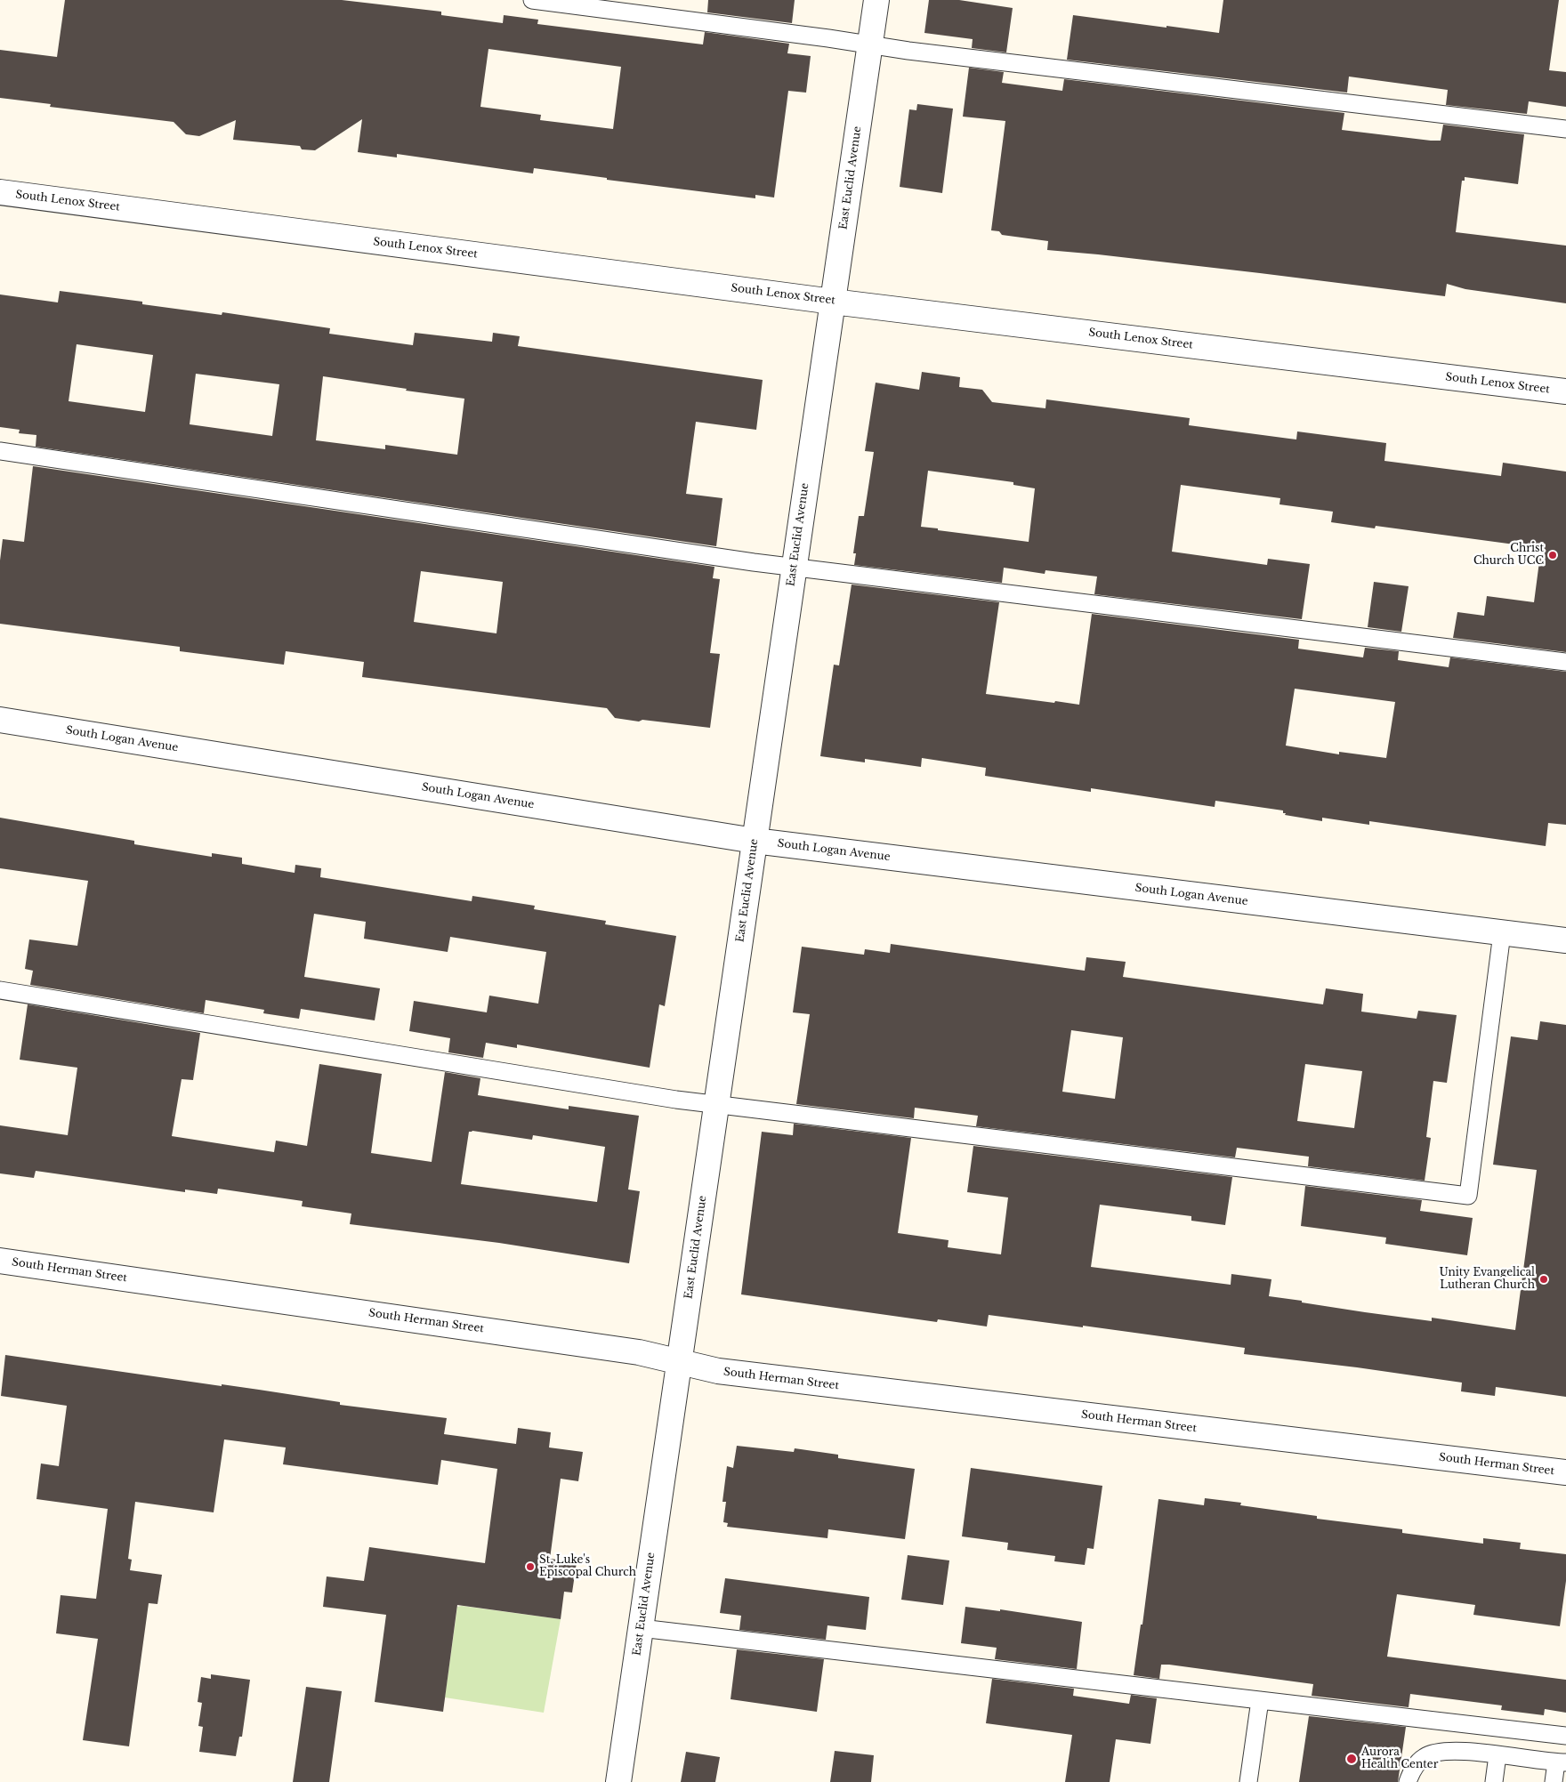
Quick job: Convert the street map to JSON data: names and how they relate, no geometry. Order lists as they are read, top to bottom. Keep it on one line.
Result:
{"streets":{"street":["East Euclid Avenue","South Lenox Street","South Logan Avenue","South Herman Street"]},"crossings":[["East Euclid Avenue","South Lenox Street"],["East Euclid Avenue","South Logan Avenue"],["East Euclid Avenue","South Herman Street"]],"places":["Christ Church UCC","Unity Evangelical Lutheran Church","St. Luke's Episcopal Church","Aurora Health Center"]}
